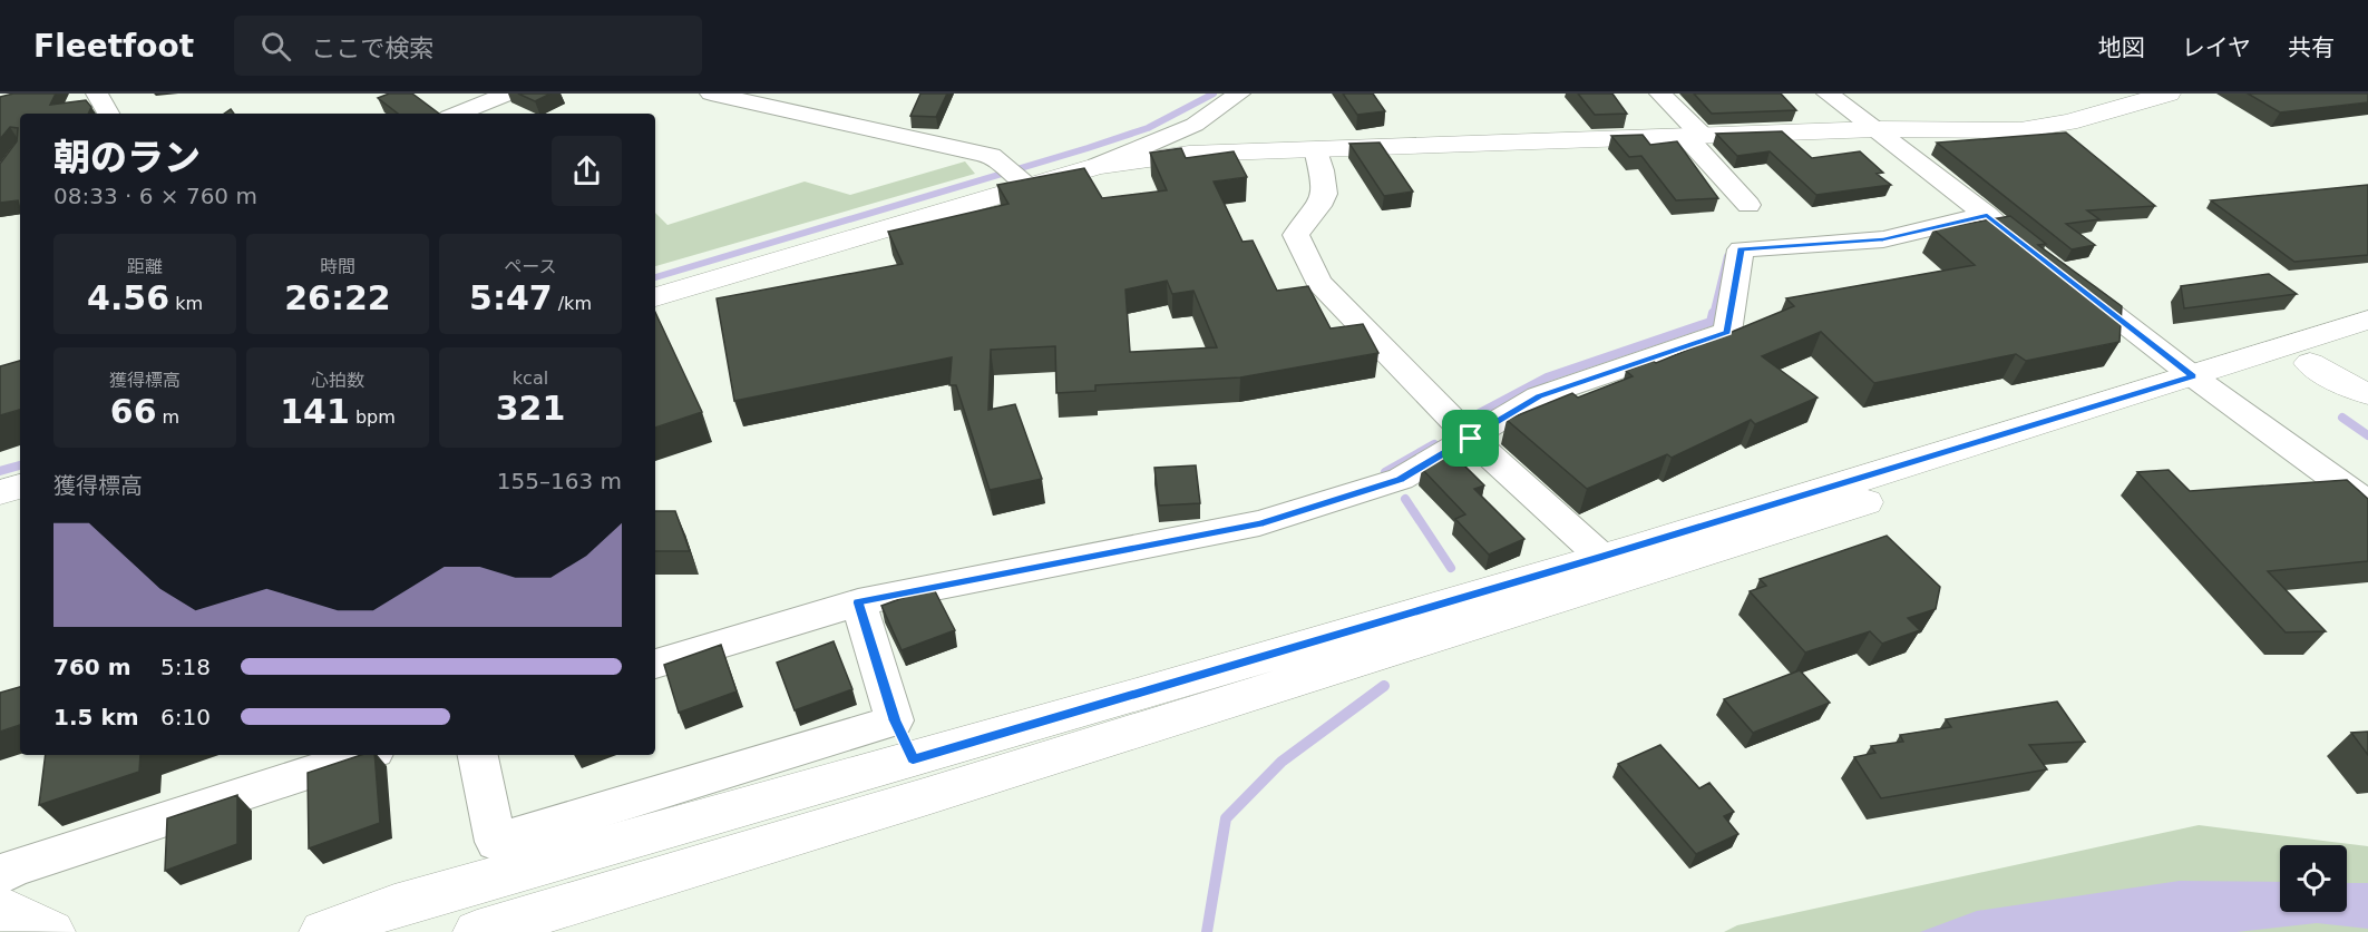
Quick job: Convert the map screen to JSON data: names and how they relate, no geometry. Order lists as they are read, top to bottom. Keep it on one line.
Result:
{"page":{"header":"Fleetfoot","search":"ここで検索","nav":["地図","レイヤ","共有"],"heading":["朝のラン","08:33 · 6 × 760 m"],"stats":[["距離","4.56 km"],["時間","26:22"],["ペース","5:47 /km"],["獲得標高","66 m"],["心拍数","141 bpm"],["kcal","321"]],"chart":["獲得標高","155–163 m"],"list":[{"name":"760 m","note":"5:18"},{"name":"1.5 km","note":"6:10"}]}}
